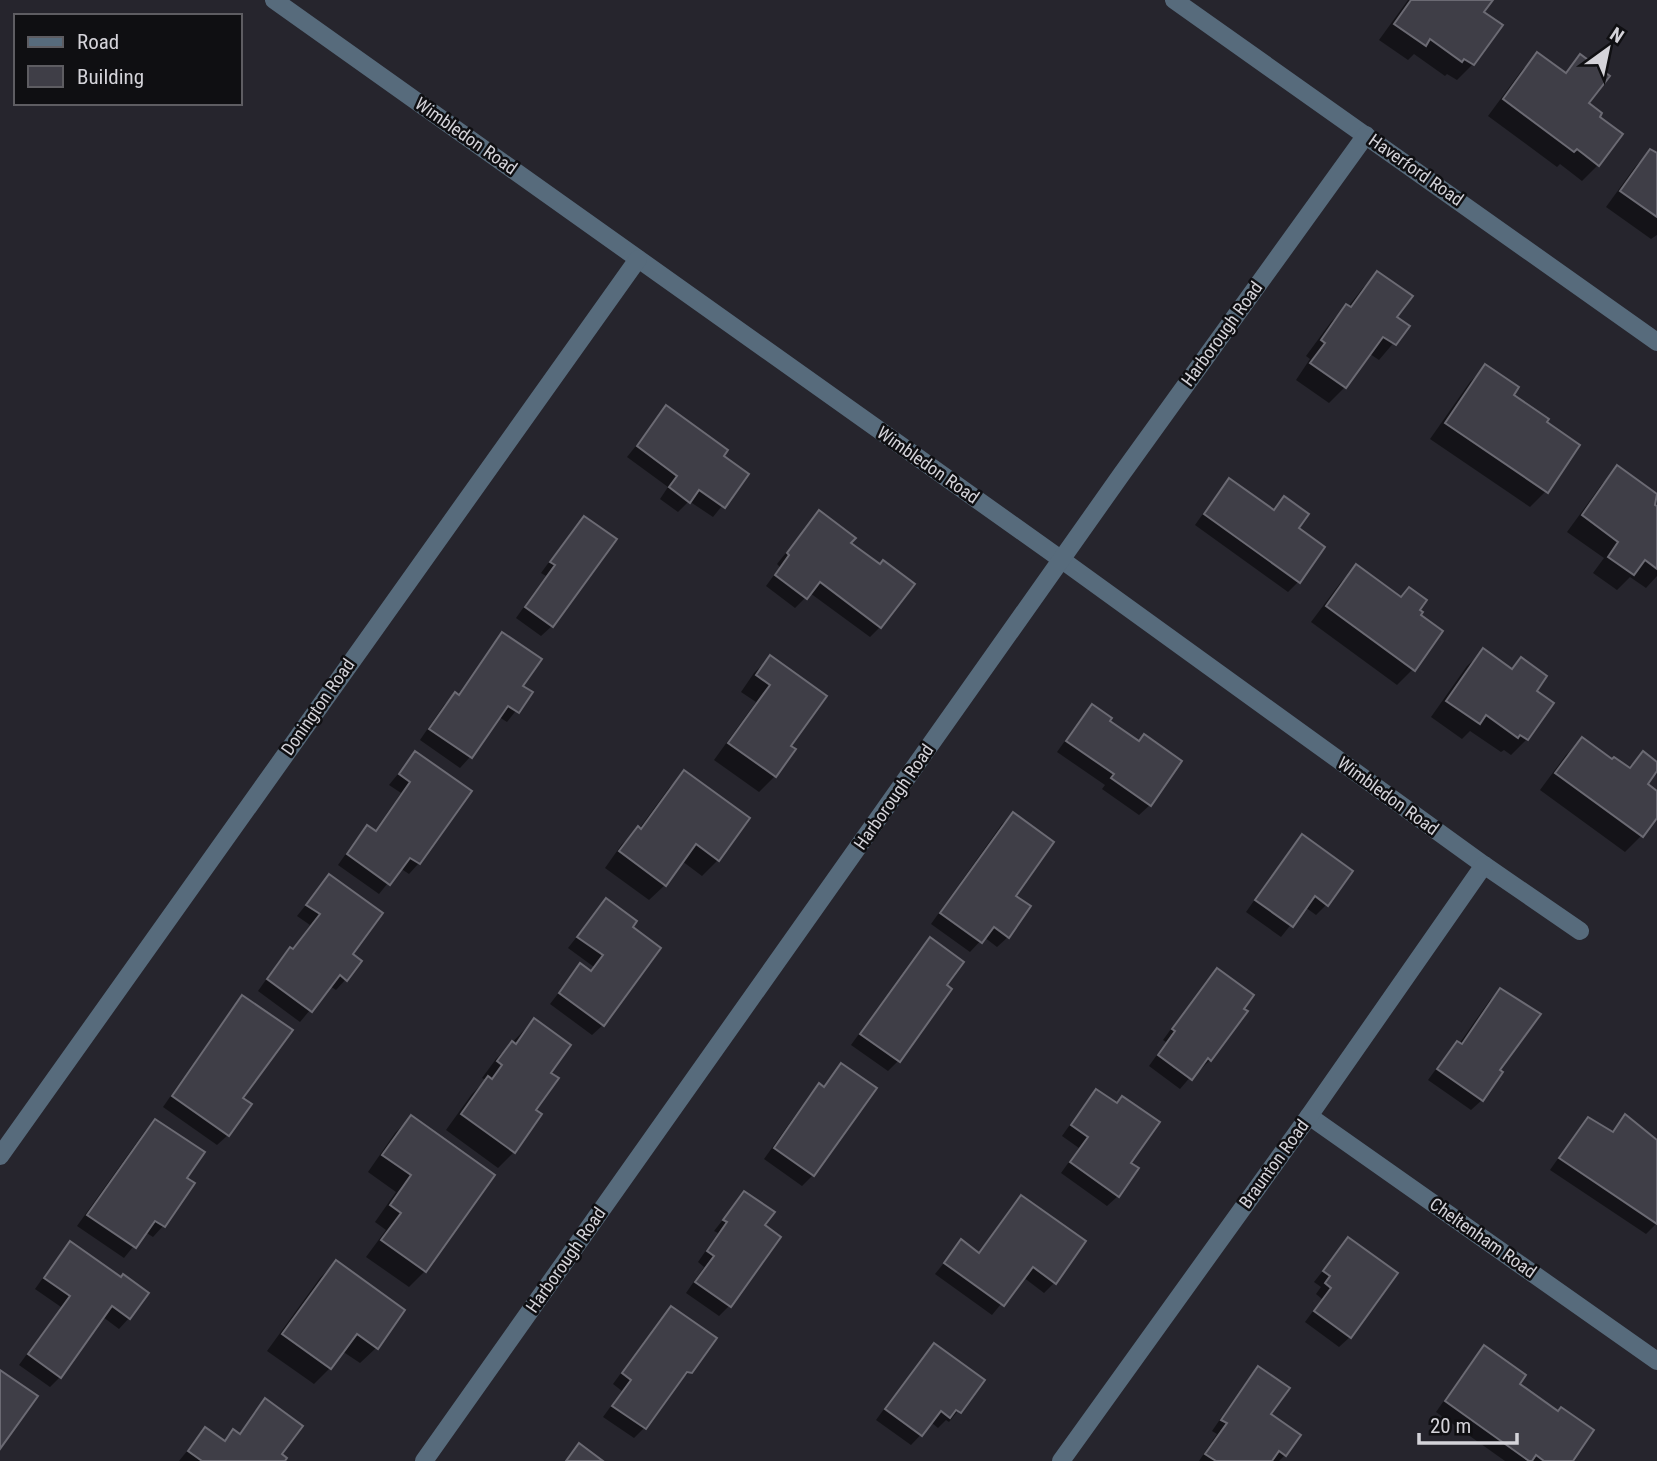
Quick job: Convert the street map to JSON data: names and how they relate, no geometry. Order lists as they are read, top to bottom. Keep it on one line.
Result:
{"streets":{"street":["Wimbledon Road","Haverford Road","Harborough Road","Donington Road","Braunton Road","Cheltenham Road"]},"crossings":[["Wimbledon Road","Harborough Road"],["Wimbledon Road","Donington Road"],["Wimbledon Road","Braunton Road"],["Haverford Road","Harborough Road"],["Braunton Road","Cheltenham Road"]],"legend":["Road","Building"],"scale_bar":"20 m","north":"top right"}
